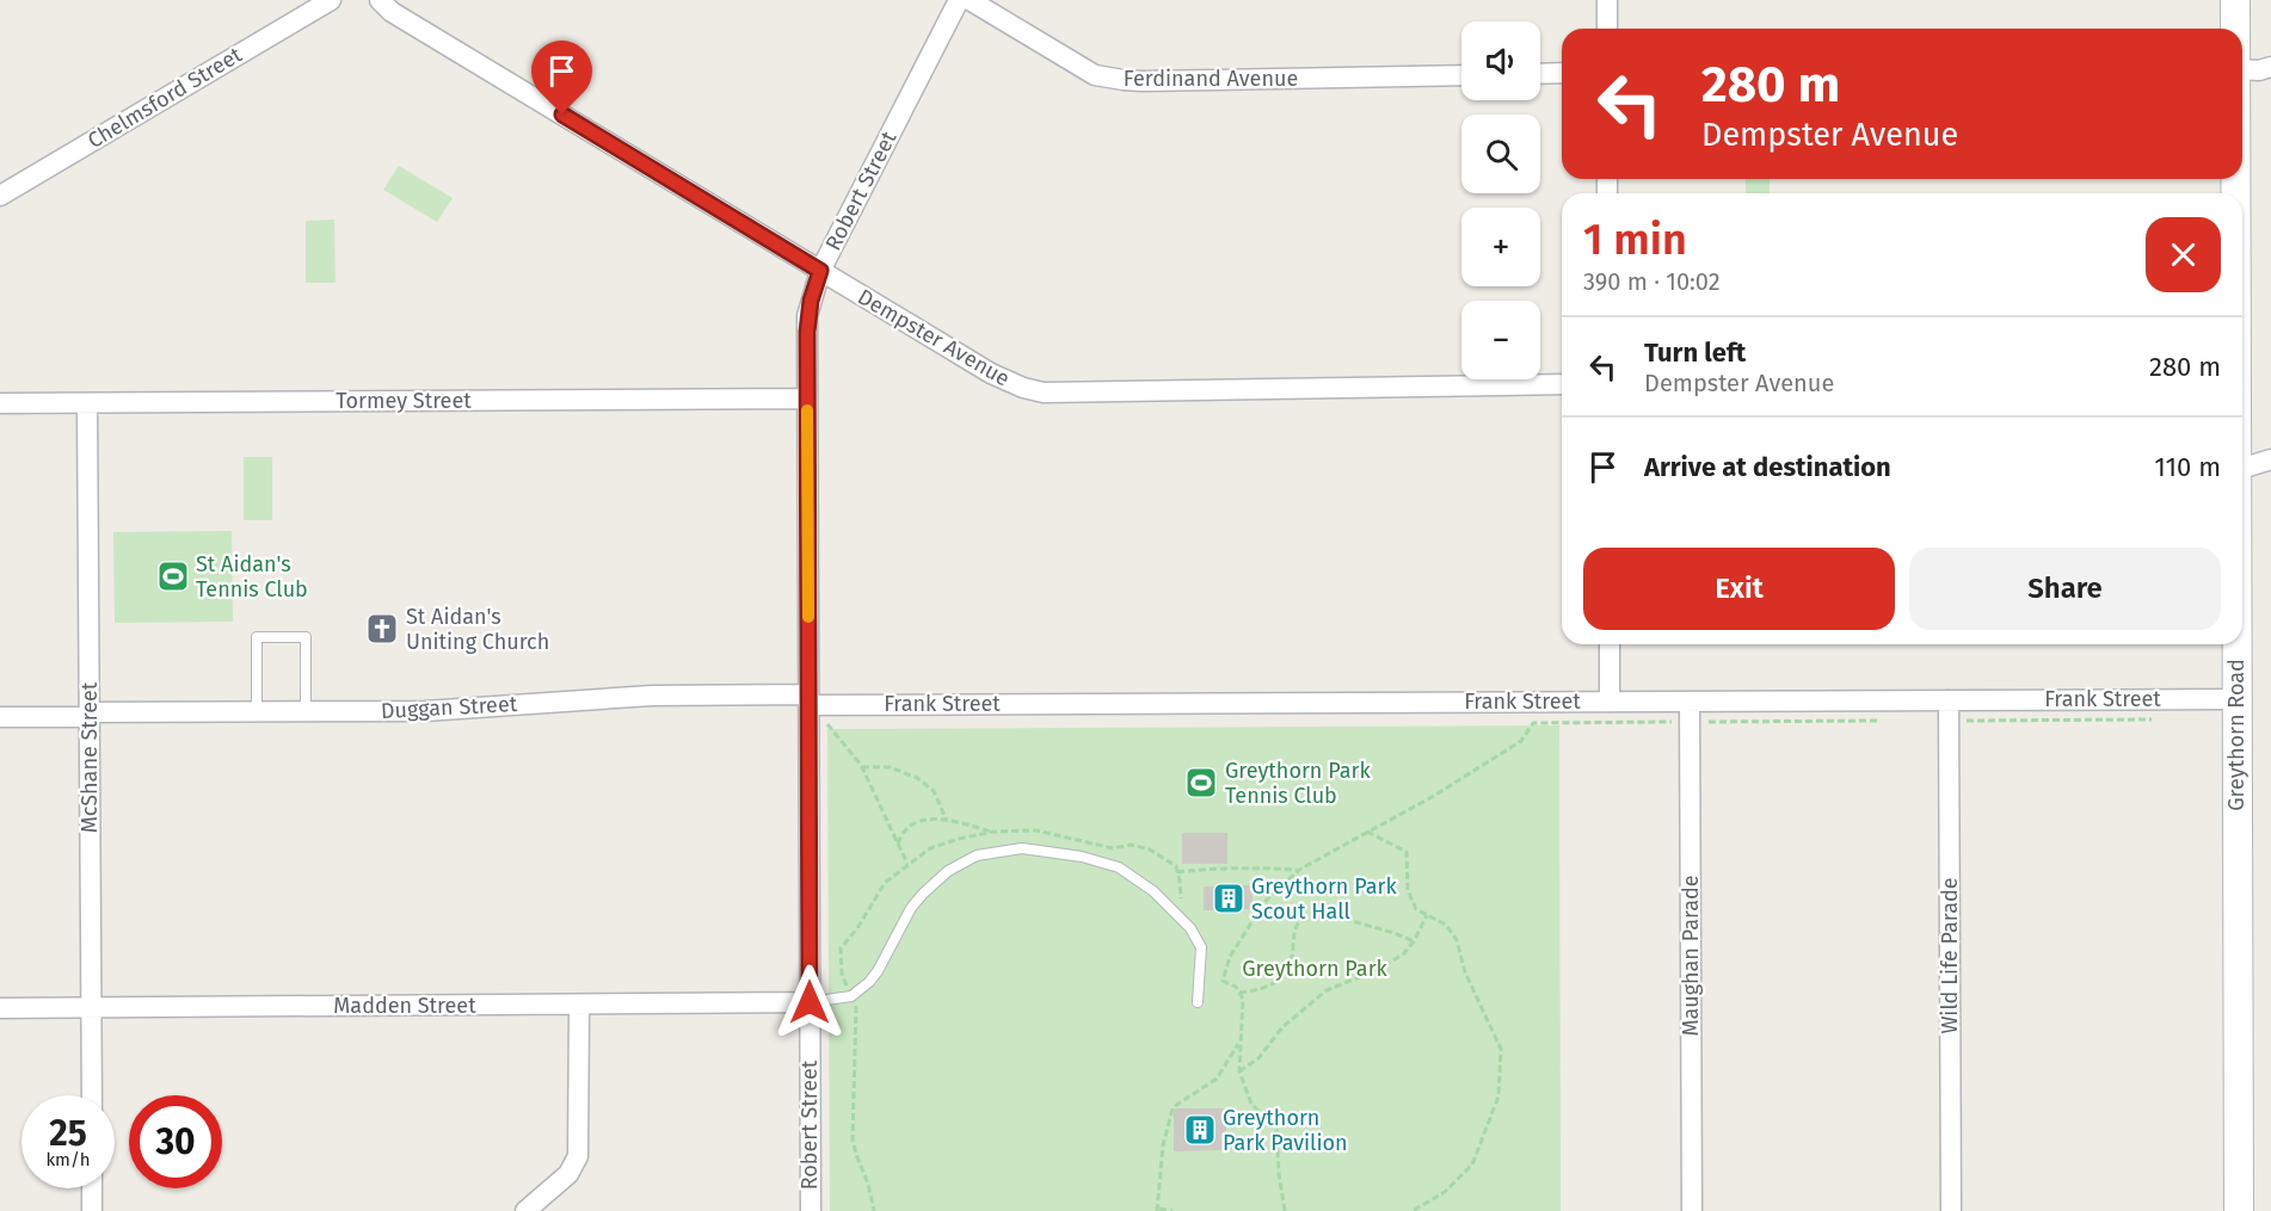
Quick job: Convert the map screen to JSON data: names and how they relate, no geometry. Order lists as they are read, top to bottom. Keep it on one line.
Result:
{"streets":{"main road":["Greythorn Road"],"street":["Ferdinand Avenue","Chelmsford Street","Robert Street","Dempster Avenue","Tormey Street","Frank Street","Duggan Street","McShane Street","Maughan Parade","Wild Life Parade","Madden Street"]},"crossings":[["Robert Street","Dempster Avenue"],["Robert Street","Tormey Street"],["Robert Street","Frank Street"],["Robert Street","Duggan Street"],["Robert Street","Madden Street"],["Tormey Street","McShane Street"],["Frank Street","Duggan Street"],["Frank Street","Greythorn Road"],["Frank Street","Maughan Parade"],["Frank Street","Wild Life Parade"],["Duggan Street","McShane Street"],["McShane Street","Madden Street"]],"parks":["Greythorn Park"],"places":{"sports":["St Aidan's Tennis Club","Greythorn Park Tennis Club"],"church":["St Aidan's Uniting Church"],"building":["Greythorn Park Scout Hall","Greythorn Park Pavilion"]},"page":{"map_buttons":["+","−"],"turn":["280 m","Dempster Avenue"],"heading":["1 min","390 m · 10:02"],"list":[{"name":"Turn left","note":"Dempster Avenue","value":"280 m"},{"name":"Arrive at destination","value":"110 m"}],"buttons":["Exit","Share"],"speed":"25 km/h","limit":"30"}}
